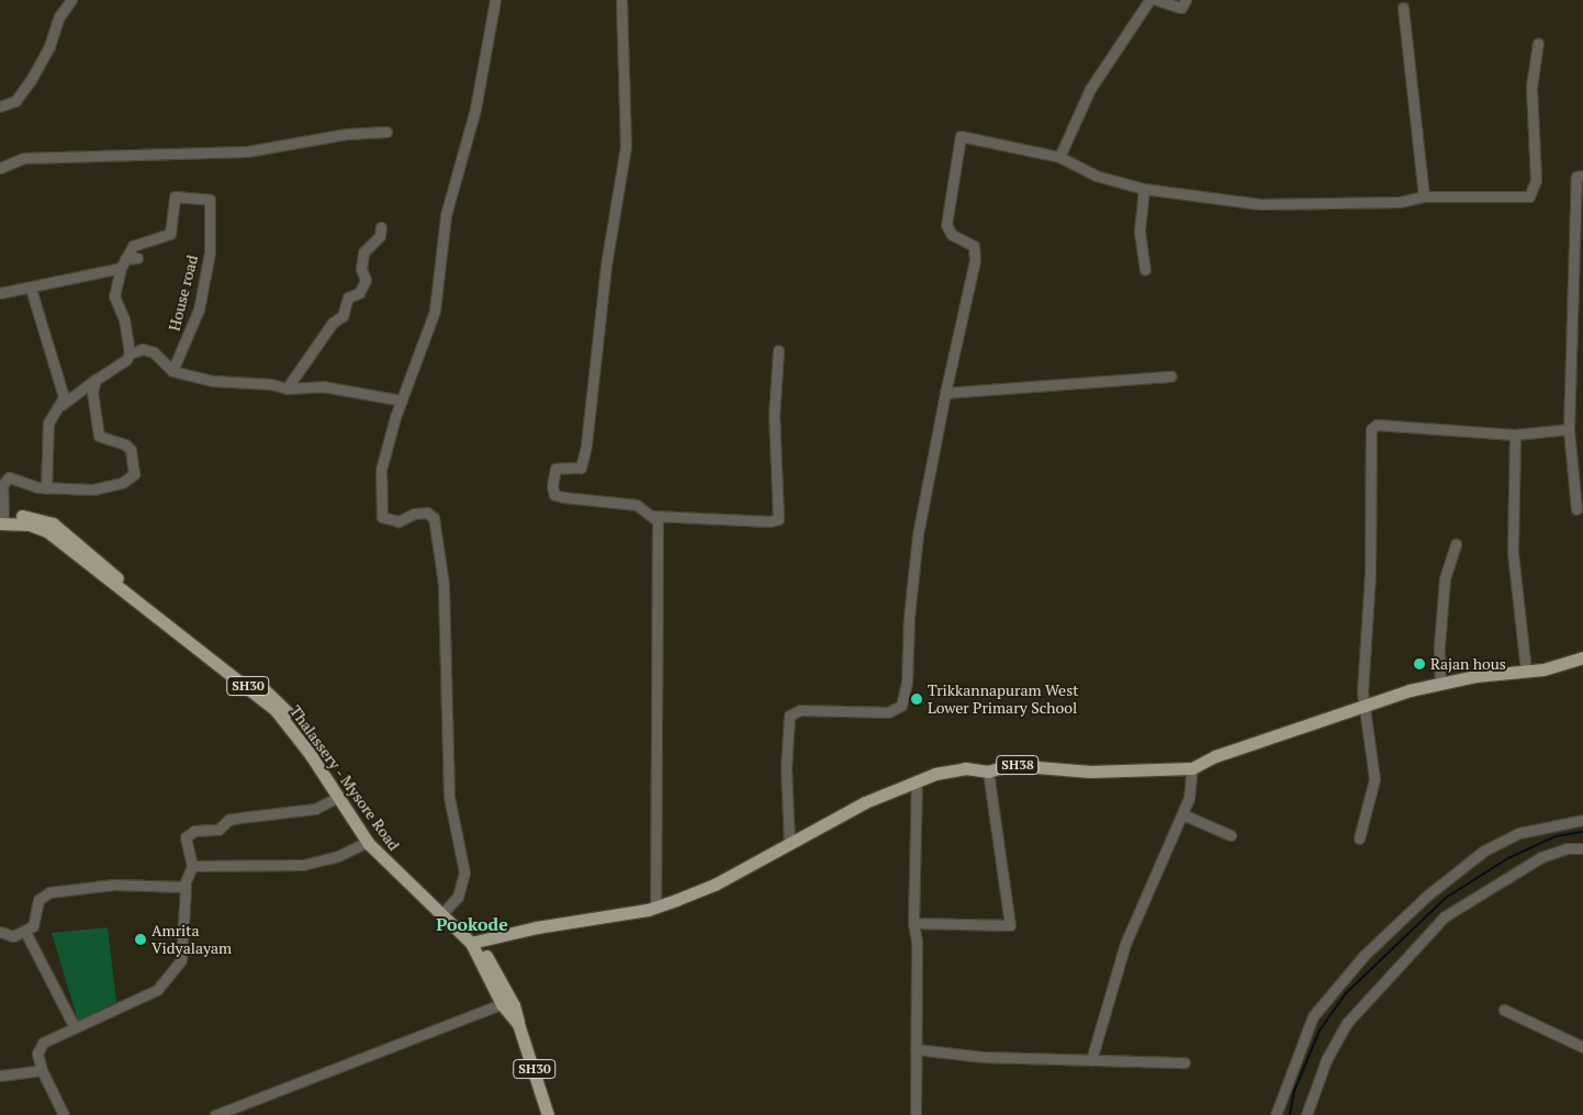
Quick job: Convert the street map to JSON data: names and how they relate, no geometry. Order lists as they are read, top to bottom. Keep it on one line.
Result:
{"streets":{"main road":["SH30","SH38","Thalassery - Mysore Road"],"street":["House road"]},"crossings":[["SH38","Thalassery - Mysore Road"]],"districts":["Pookode"],"places":["Rajan hous","Trikkannapuram West Lower Primary School","Amrita Vidyalayam"]}
